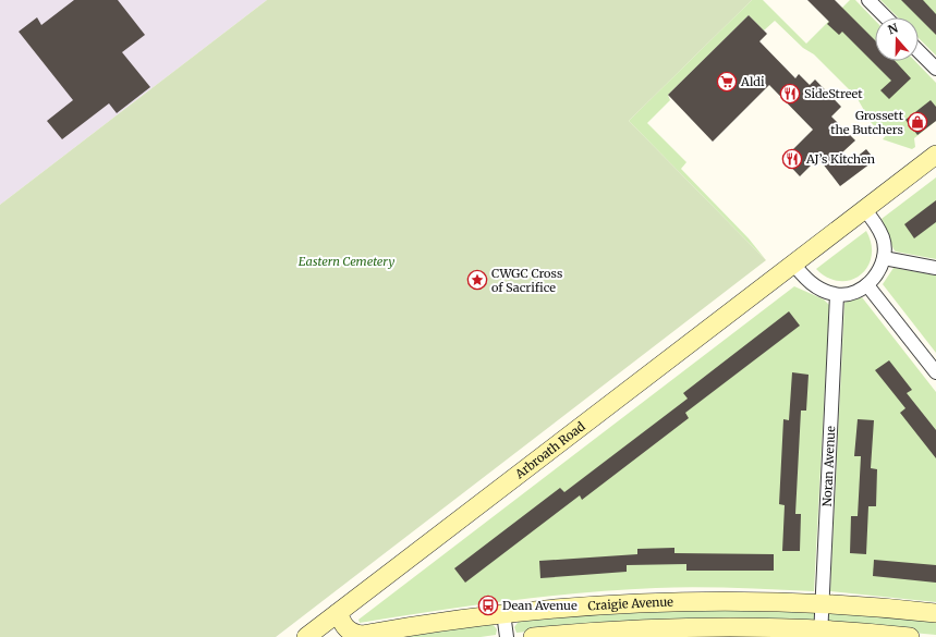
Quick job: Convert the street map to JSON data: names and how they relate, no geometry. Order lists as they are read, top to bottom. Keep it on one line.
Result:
{"streets":{"street":["Arbroath Road","Noran Avenue","Craigie Avenue"]},"crossings":[["Arbroath Road","Craigie Avenue"],["Noran Avenue","Craigie Avenue"]],"parks":["Eastern Cemetery"],"places":{"supermarket":["Aldi"],"restaurant":["SideStreet","AJ’s Kitchen"],"shop":["Grossett the Butchers"],"place":["CWGC Cross of Sacrifice"],"bus stop":["Dean Avenue"]},"north":"top"}
